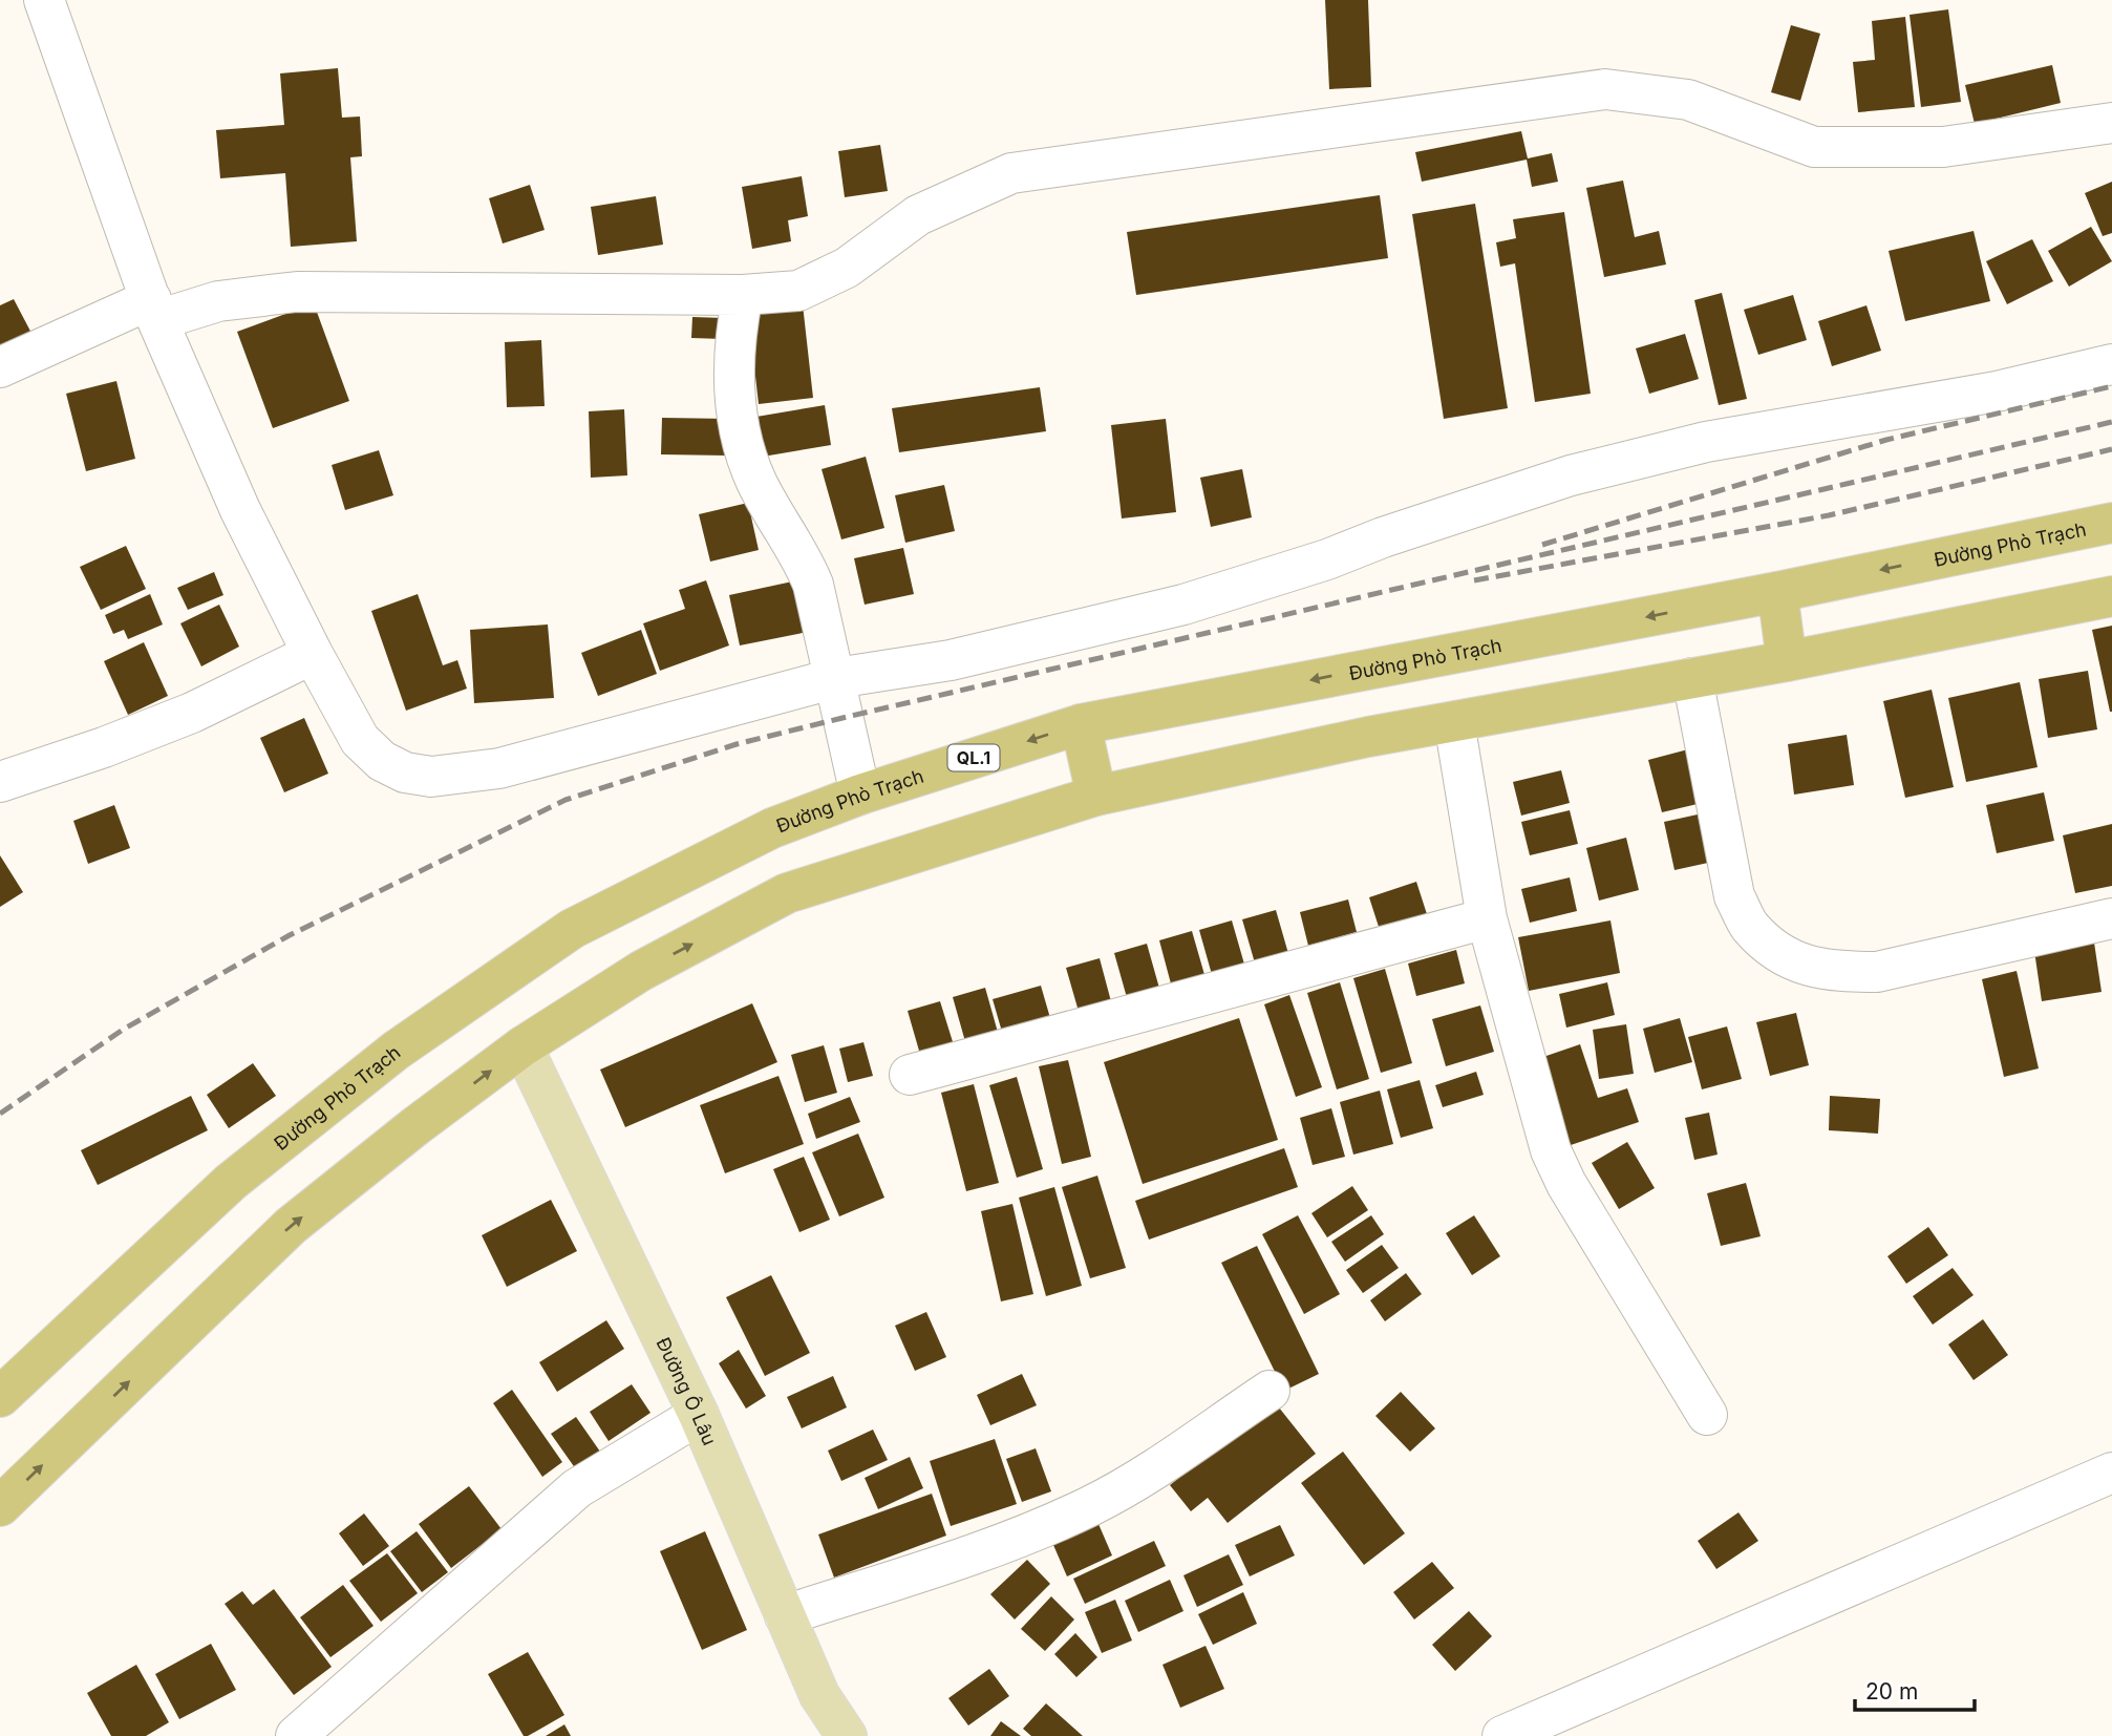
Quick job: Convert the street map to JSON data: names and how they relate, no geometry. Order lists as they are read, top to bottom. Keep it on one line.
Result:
{"streets":{"highway":["Đường Phò Trạch","QL.1"],"main road":["Đường Ô Lâu"]},"scale_bar":"20 m"}
